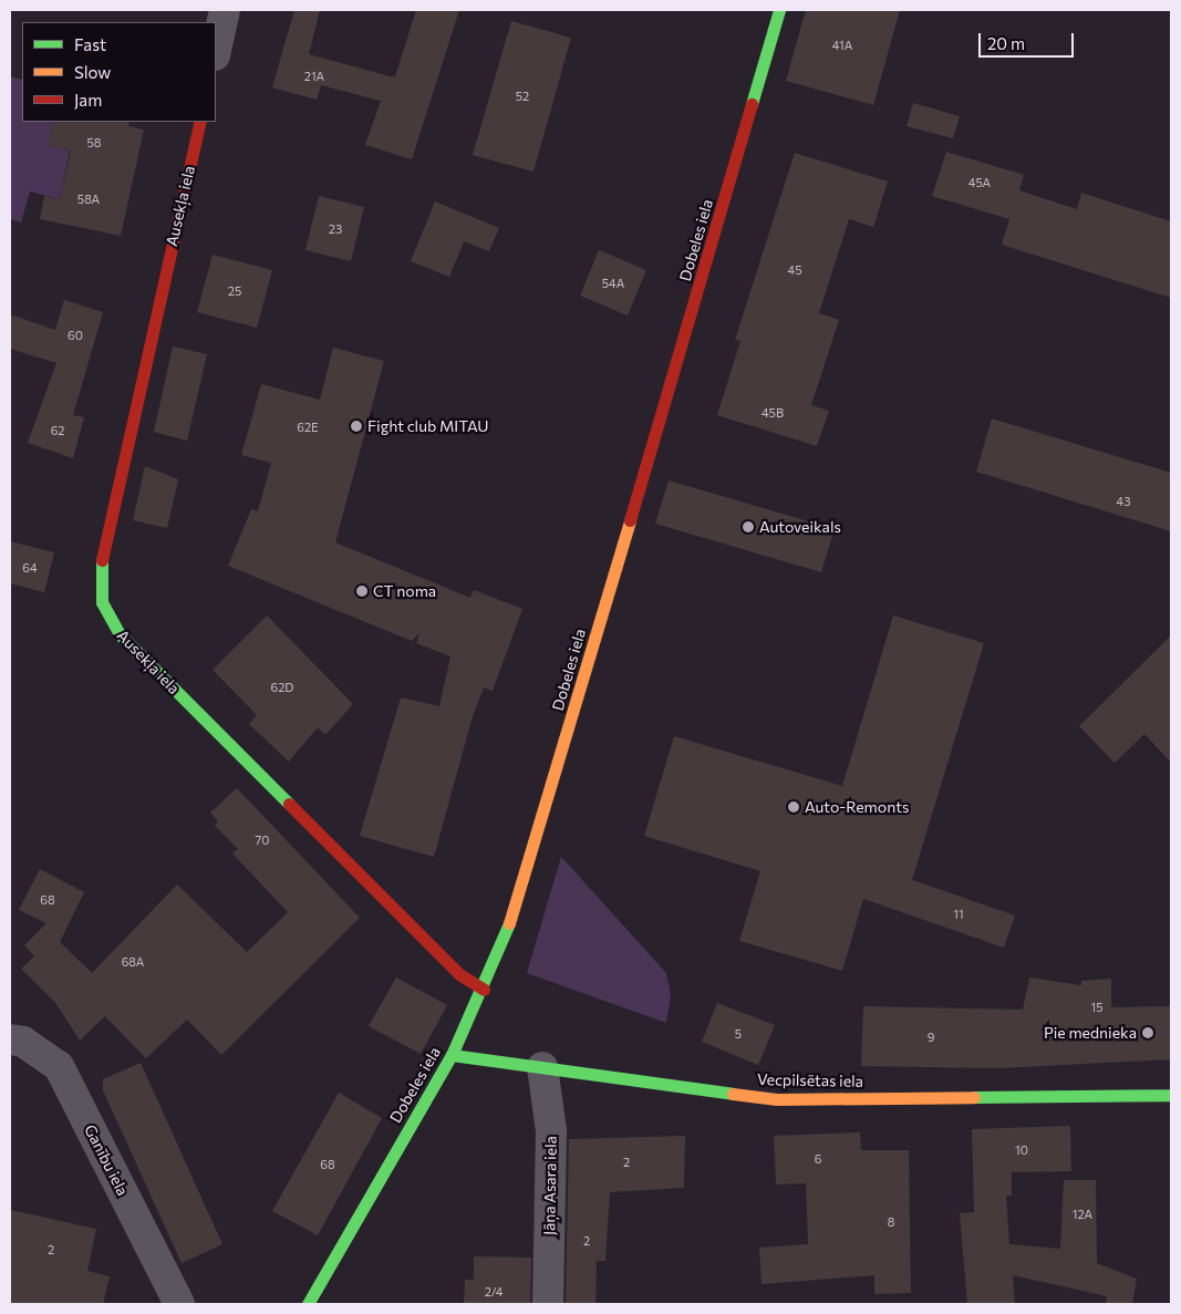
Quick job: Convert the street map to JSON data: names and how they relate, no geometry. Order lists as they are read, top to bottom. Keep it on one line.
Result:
{"streets":{"street":["Ausekļa iela","Dobeles iela","Vecpilsētas iela","Ganību iela","Jāņa Asara iela"]},"crossings":[["Ausekļa iela","Dobeles iela"],["Dobeles iela","Vecpilsētas iela"],["Vecpilsētas iela","Jāņa Asara iela"]],"places":["Fight club MITAU","Autoveikals","CT noma","Auto-Remonts","Pie mednieka"],"house_numbers":["41A","21A","52","58","45A","58A","23","45","54A","25","60","45B","62E","62","43","64","62D","70","68","11","68A","15","5","9","10","6","2","68","12A","8","2","2","2/4"],"legend":["Fast","Slow","Jam"],"scale_bar":"20 m"}
